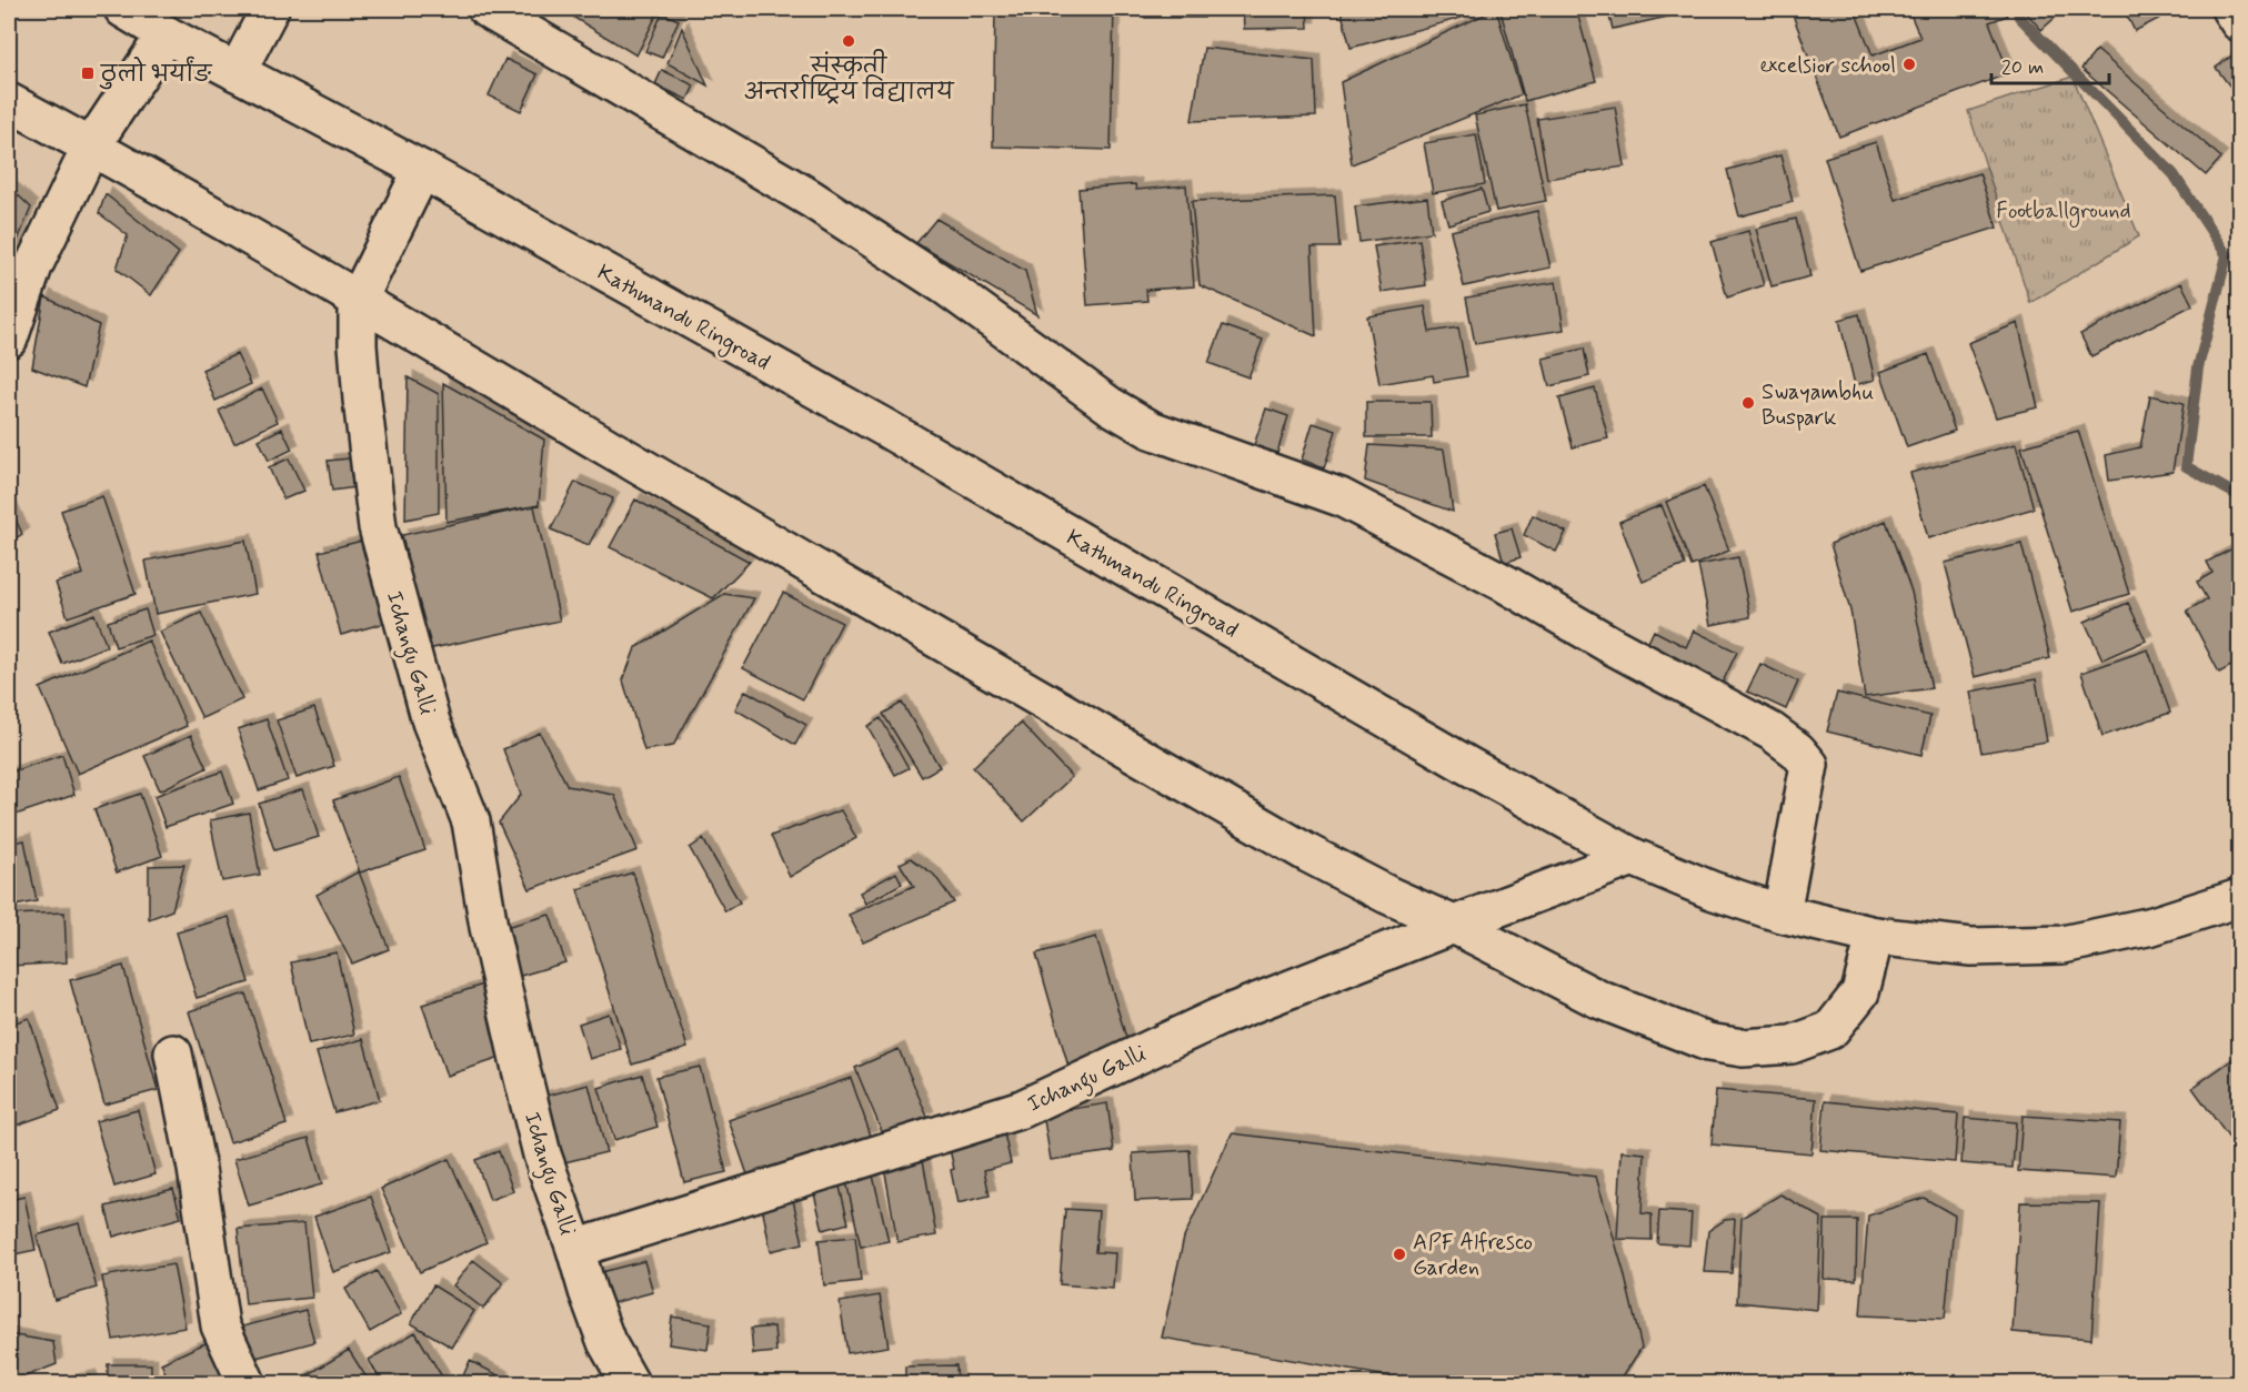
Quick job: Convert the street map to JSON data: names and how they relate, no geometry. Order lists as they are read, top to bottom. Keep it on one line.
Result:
{"streets":{"main road":["Kathmandu Ringroad","Ichangu Galli"]},"crossings":[["Kathmandu Ringroad","Ichangu Galli"]],"parks":["Footballground"],"places":{"other":["संस्कृती अन्तर्राष्ट्रिय विद्यालय","excelsior school","Swayambhu Buspark","APF Alfresco Garden"],"transit":["ठुलो भर्यांङ"]},"scale_bar":"20 m"}
